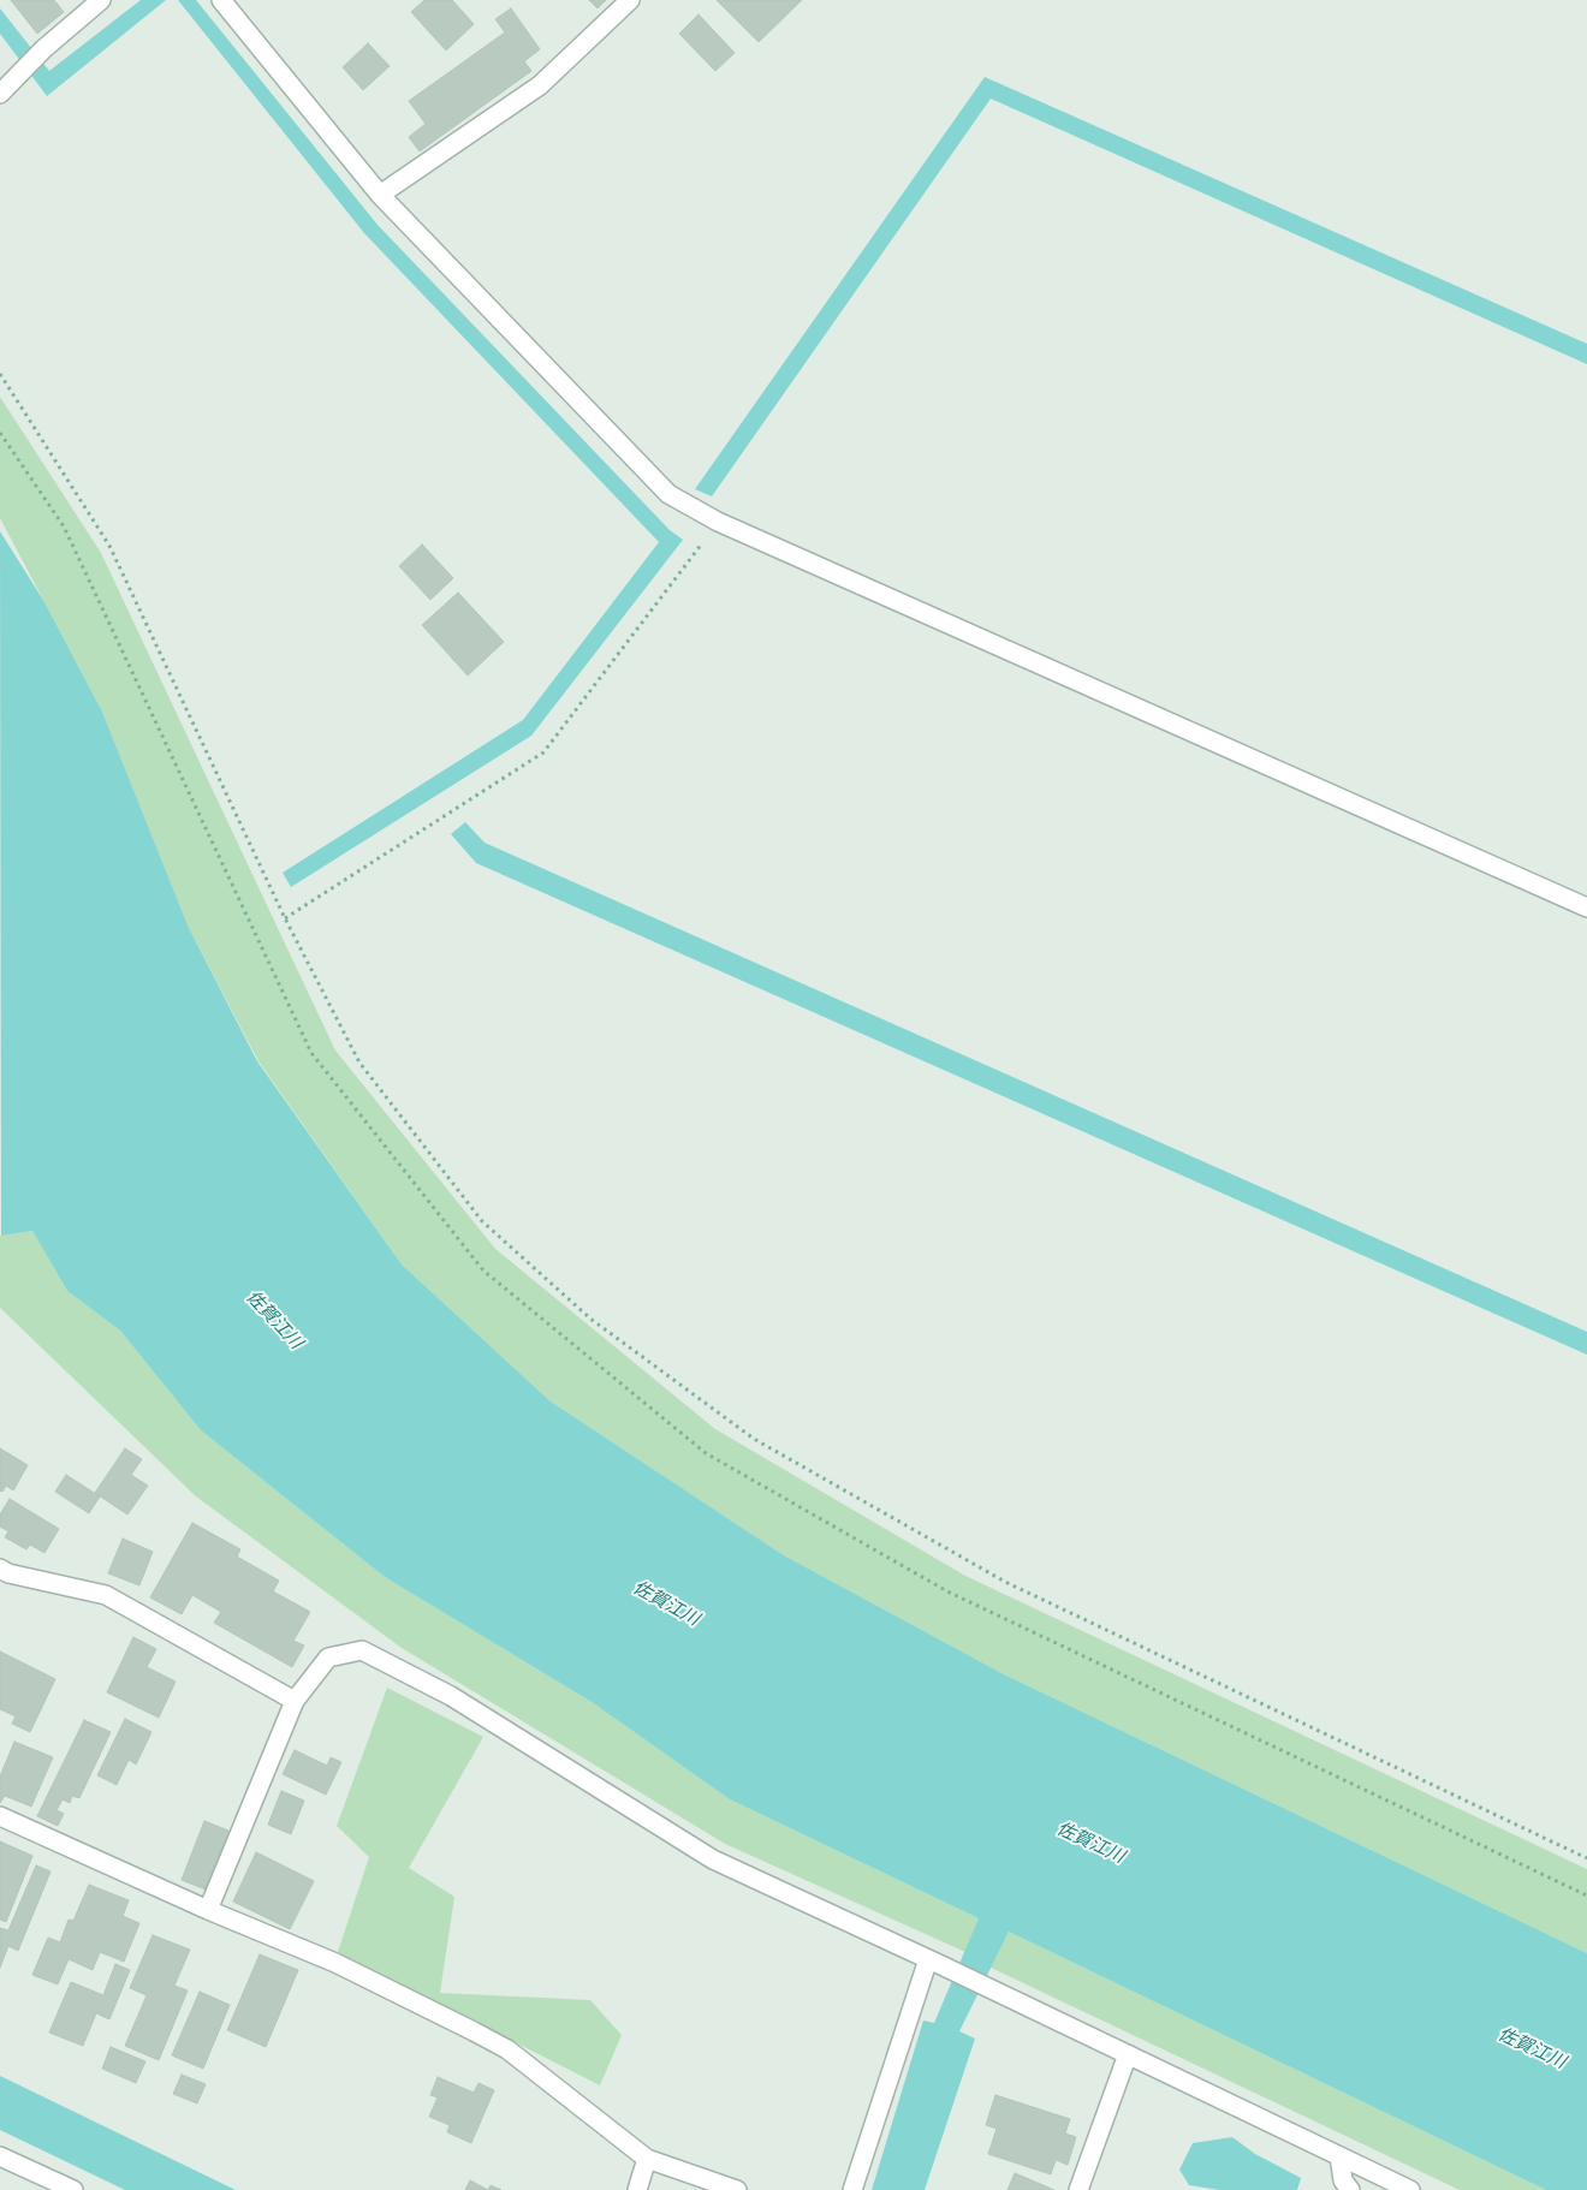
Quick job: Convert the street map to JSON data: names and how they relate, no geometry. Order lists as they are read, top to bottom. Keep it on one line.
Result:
{"water":["佐賀江川"]}
